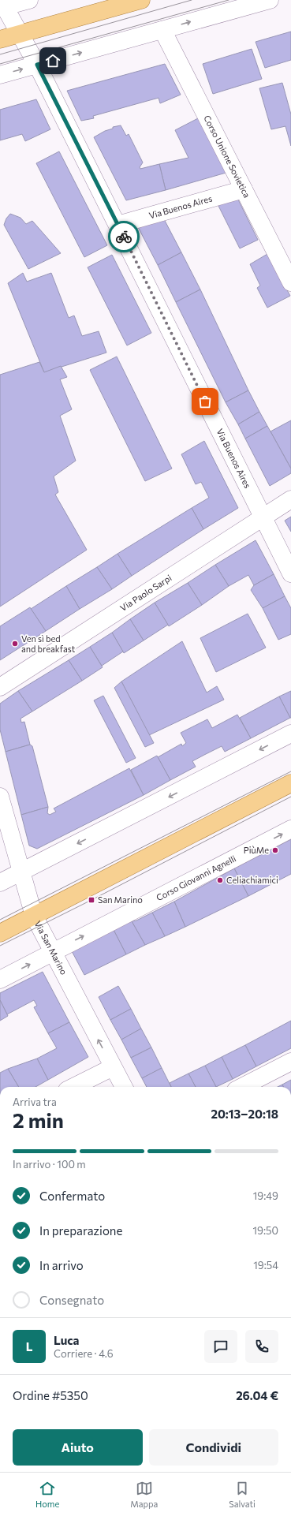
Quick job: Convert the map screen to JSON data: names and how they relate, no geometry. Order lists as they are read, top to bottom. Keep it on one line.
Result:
{"streets":{"street":["Corso Unione Sovietica","Via Buenos Aires","Via Paolo Sarpi","Corso Giovanni Agnelli","Via San Marino"]},"crossings":[["Corso Unione Sovietica","Via Buenos Aires"],["Via Buenos Aires","Via Paolo Sarpi"],["Corso Giovanni Agnelli","Via San Marino"]],"one_way":["Via San Marino"],"places":{"other":["Ven sì bed and breakfast","PiùMe","Celiachiamici"],"transit":["San Marino"]},"page":{"heading":["2 min","Arriva tra","20:13–20:18"],"panel":["Luca","Corriere · 4.6","Ordine #5350","26.04 €"],"bar":"In arrivo · 100 m","list":[["Confermato","19:49"],["In preparazione","19:50"],["In arrivo","19:54"],"Consegnato"],"round":"L","buttons":["Aiuto","Condividi"],"tabs":["Home","Mappa","Salvati"]}}
